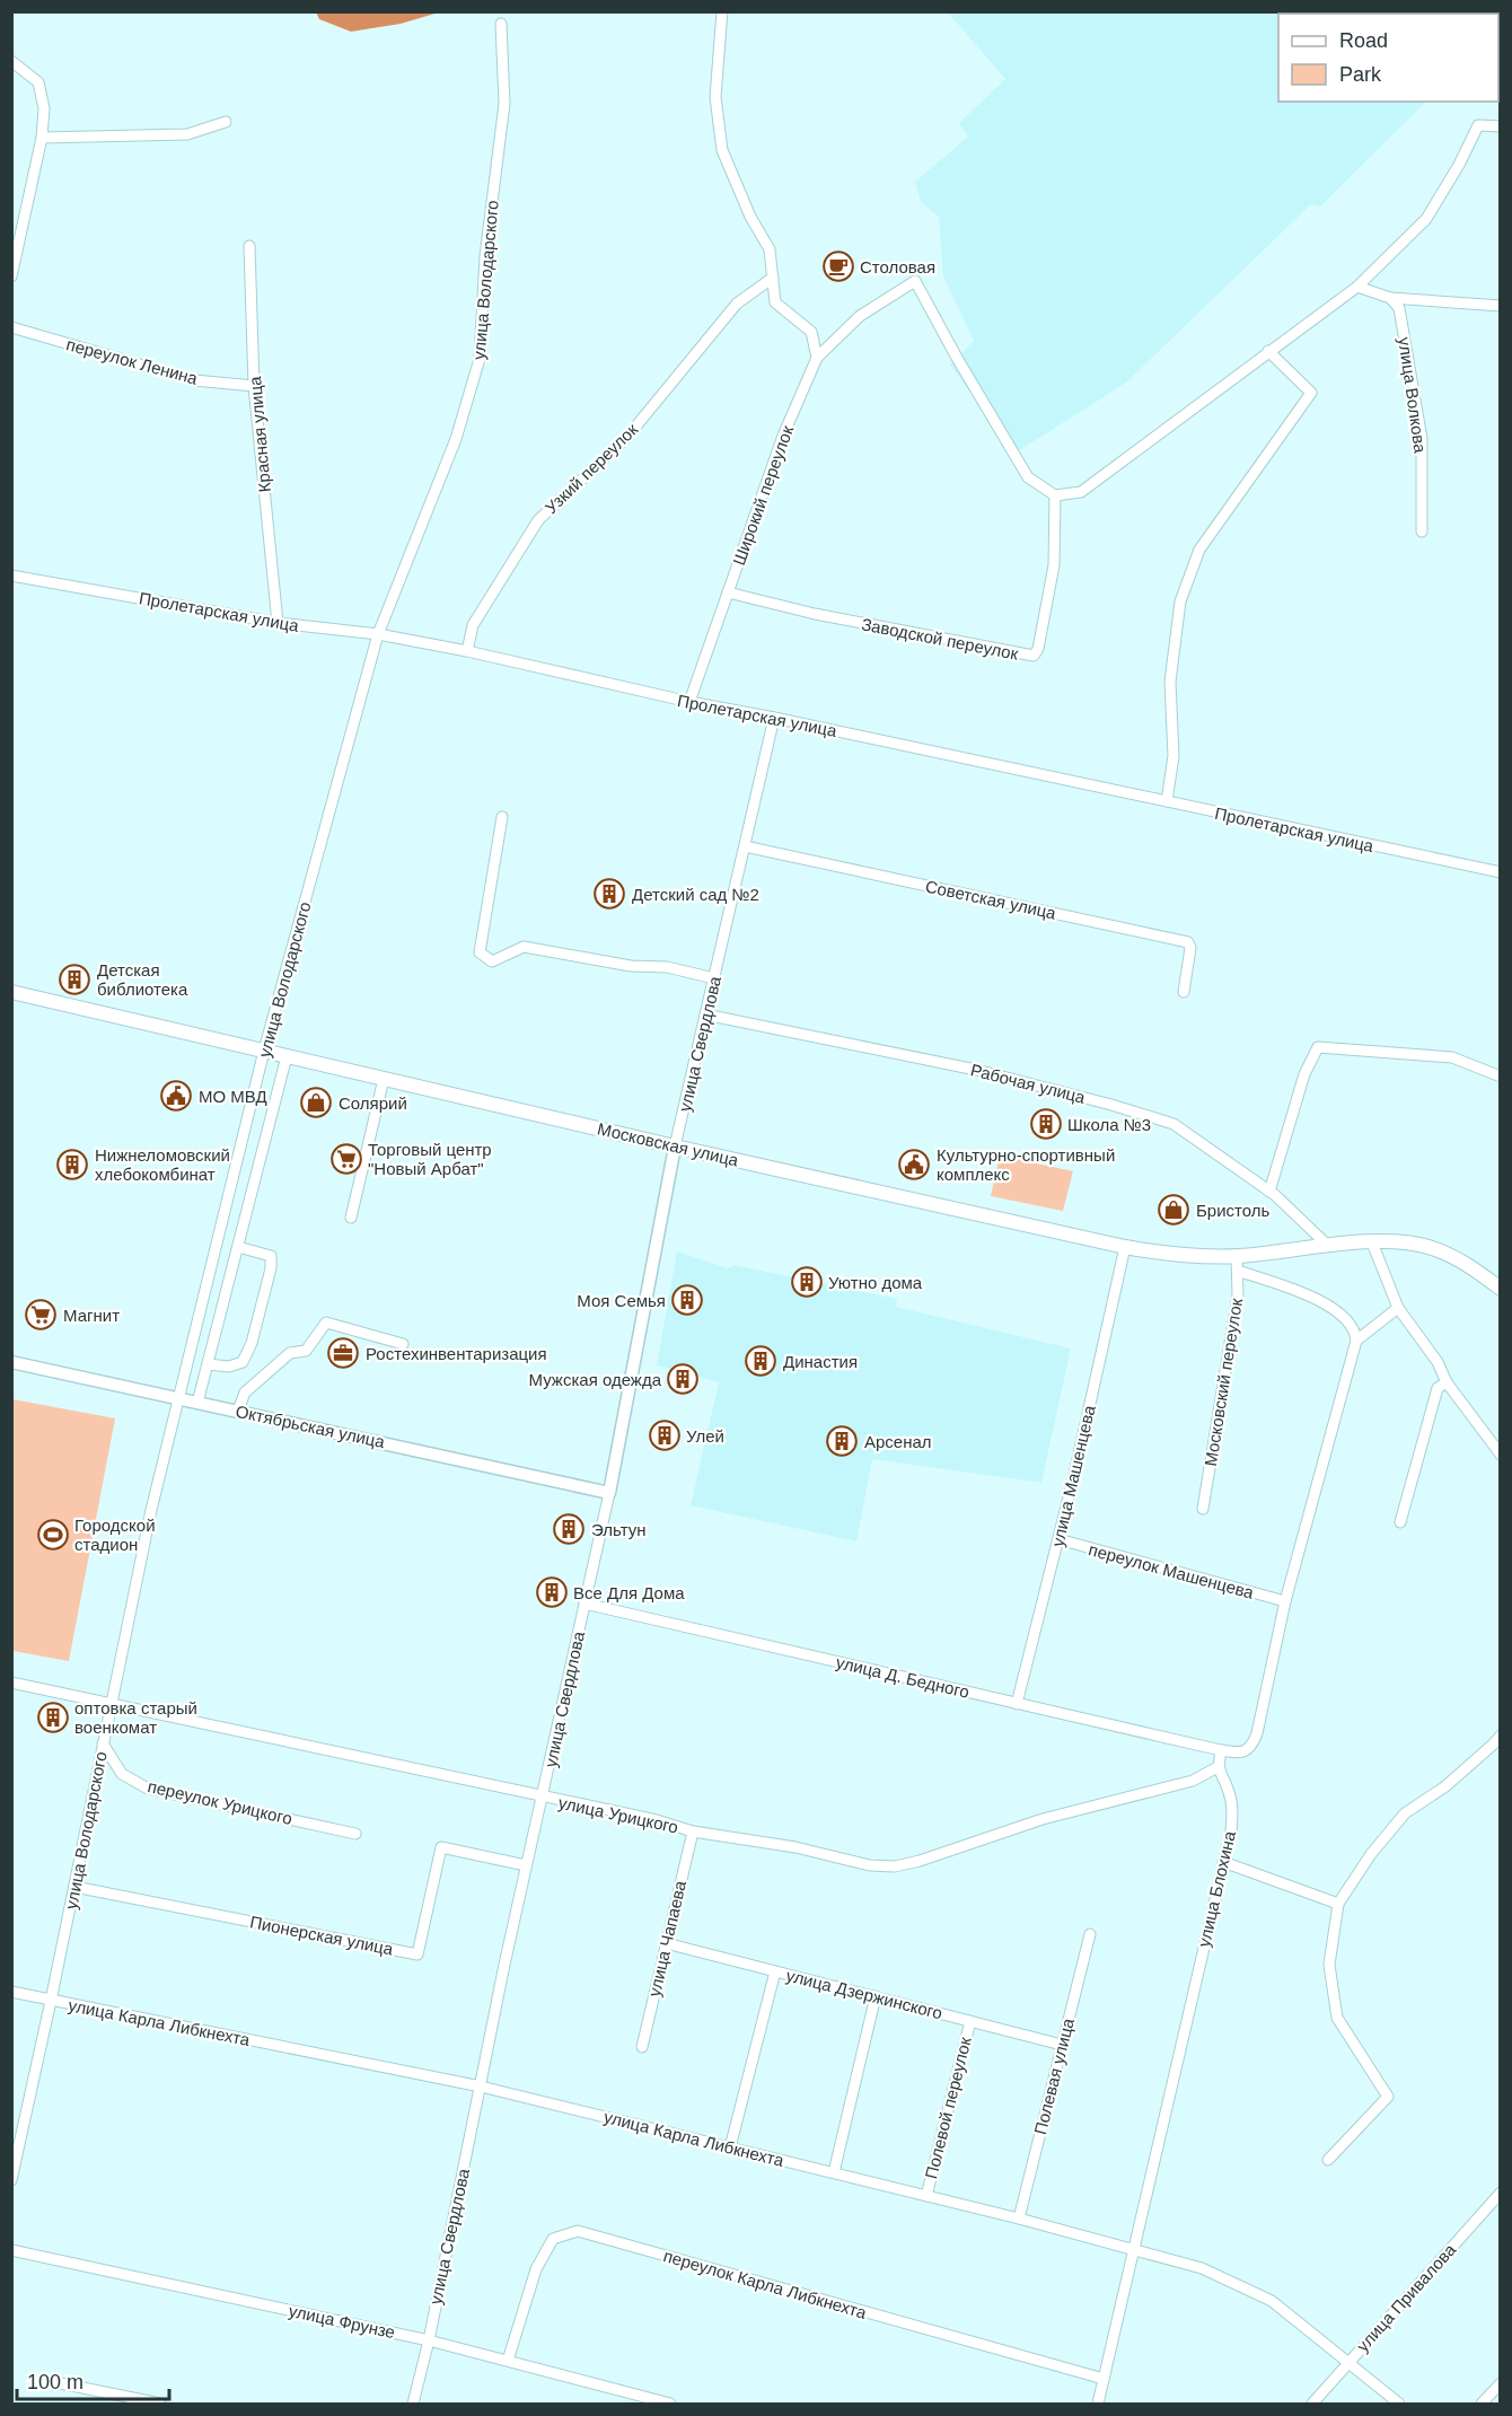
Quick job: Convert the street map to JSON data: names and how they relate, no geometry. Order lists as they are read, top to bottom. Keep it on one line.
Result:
{"streets":{"main road":["Московская улица"],"street":["улица Володарского","переулок Ленина","улица Волкова","Красная улица","Узкий переулок","Широкий переулок","Пролетарская улица","Заводской переулок","Советская улица","улица Свердлова","Рабочая улица","Московский переулок","Октябрьская улица","улица Машенцева","переулок Машенцева","улица Д. Бедного","переулок Урицкого","улица Урицкого","улица Блохина","Пионерская улица","улица Чапаева","улица Дзержинского","улица Карла Либкнехта","Полевая улица","Полевой переулок","переулок Карла Либкнехта","улица Привалова","улица Фрунзе"]},"crossings":[["улица Володарского","Пролетарская улица"],["улица Володарского","Московская улица"],["улица Володарского","Октябрьская улица"],["улица Володарского","переулок Урицкого"],["улица Володарского","улица Урицкого"],["улица Володарского","Пионерская улица"],["улица Володарского","улица Карла Либкнехта"],["переулок Ленина","Красная улица"],["Красная улица","Пролетарская улица"],["Узкий переулок","Пролетарская улица"],["Широкий переулок","Пролетарская улица"],["Широкий переулок","Заводской переулок"],["Пролетарская улица","улица Свердлова"],["Советская улица","улица Свердлова"],["улица Свердлова","Рабочая улица"],["улица Свердлова","Московская улица"],["улица Свердлова","Октябрьская улица"],["улица Свердлова","улица Д. Бедного"],["улица Свердлова","улица Урицкого"],["улица Свердлова","Пионерская улица"],["улица Свердлова","улица Карла Либкнехта"],["улица Свердлова","улица Фрунзе"],["Рабочая улица","Московская улица"],["Московская улица","Московский переулок"],["Московская улица","улица Машенцева"],["улица Машенцева","переулок Машенцева"],["улица Машенцева","улица Д. Бедного"],["улица Урицкого","улица Блохина"],["улица Урицкого","улица Чапаева"],["улица Блохина","улица Карла Либкнехта"],["улица Блохина","переулок Карла Либкнехта"],["улица Чапаева","улица Дзержинского"],["улица Дзержинского","Полевая улица"],["улица Дзержинского","Полевой переулок"],["улица Карла Либкнехта","Полевая улица"],["улица Карла Либкнехта","Полевой переулок"],["улица Карла Либкнехта","улица Привалова"],["переулок Карла Либкнехта","улица Фрунзе"]],"places":{"cafe":["Столовая"],"building":["Детский сад №2","Детская библиотека","Школа №3","Нижнеломовский хлебокомбинат","Уютно дома","Моя Семья","Династия","Мужская одежда","Улей","Арсенал","Эльтун","Все Для Дома","оптовка старый военкомат"],"public building":["МО МВД","Культурно-спортивный комплекс"],"shop":["Солярий","Бристоль"],"supermarket":["Торговый центр \"Новый Арбат\"","Магнит"],"office":["Ростехинвентаризация"],"sports":["Городской стадион"]},"legend":["Road","Park"],"scale_bar":"100 m"}
